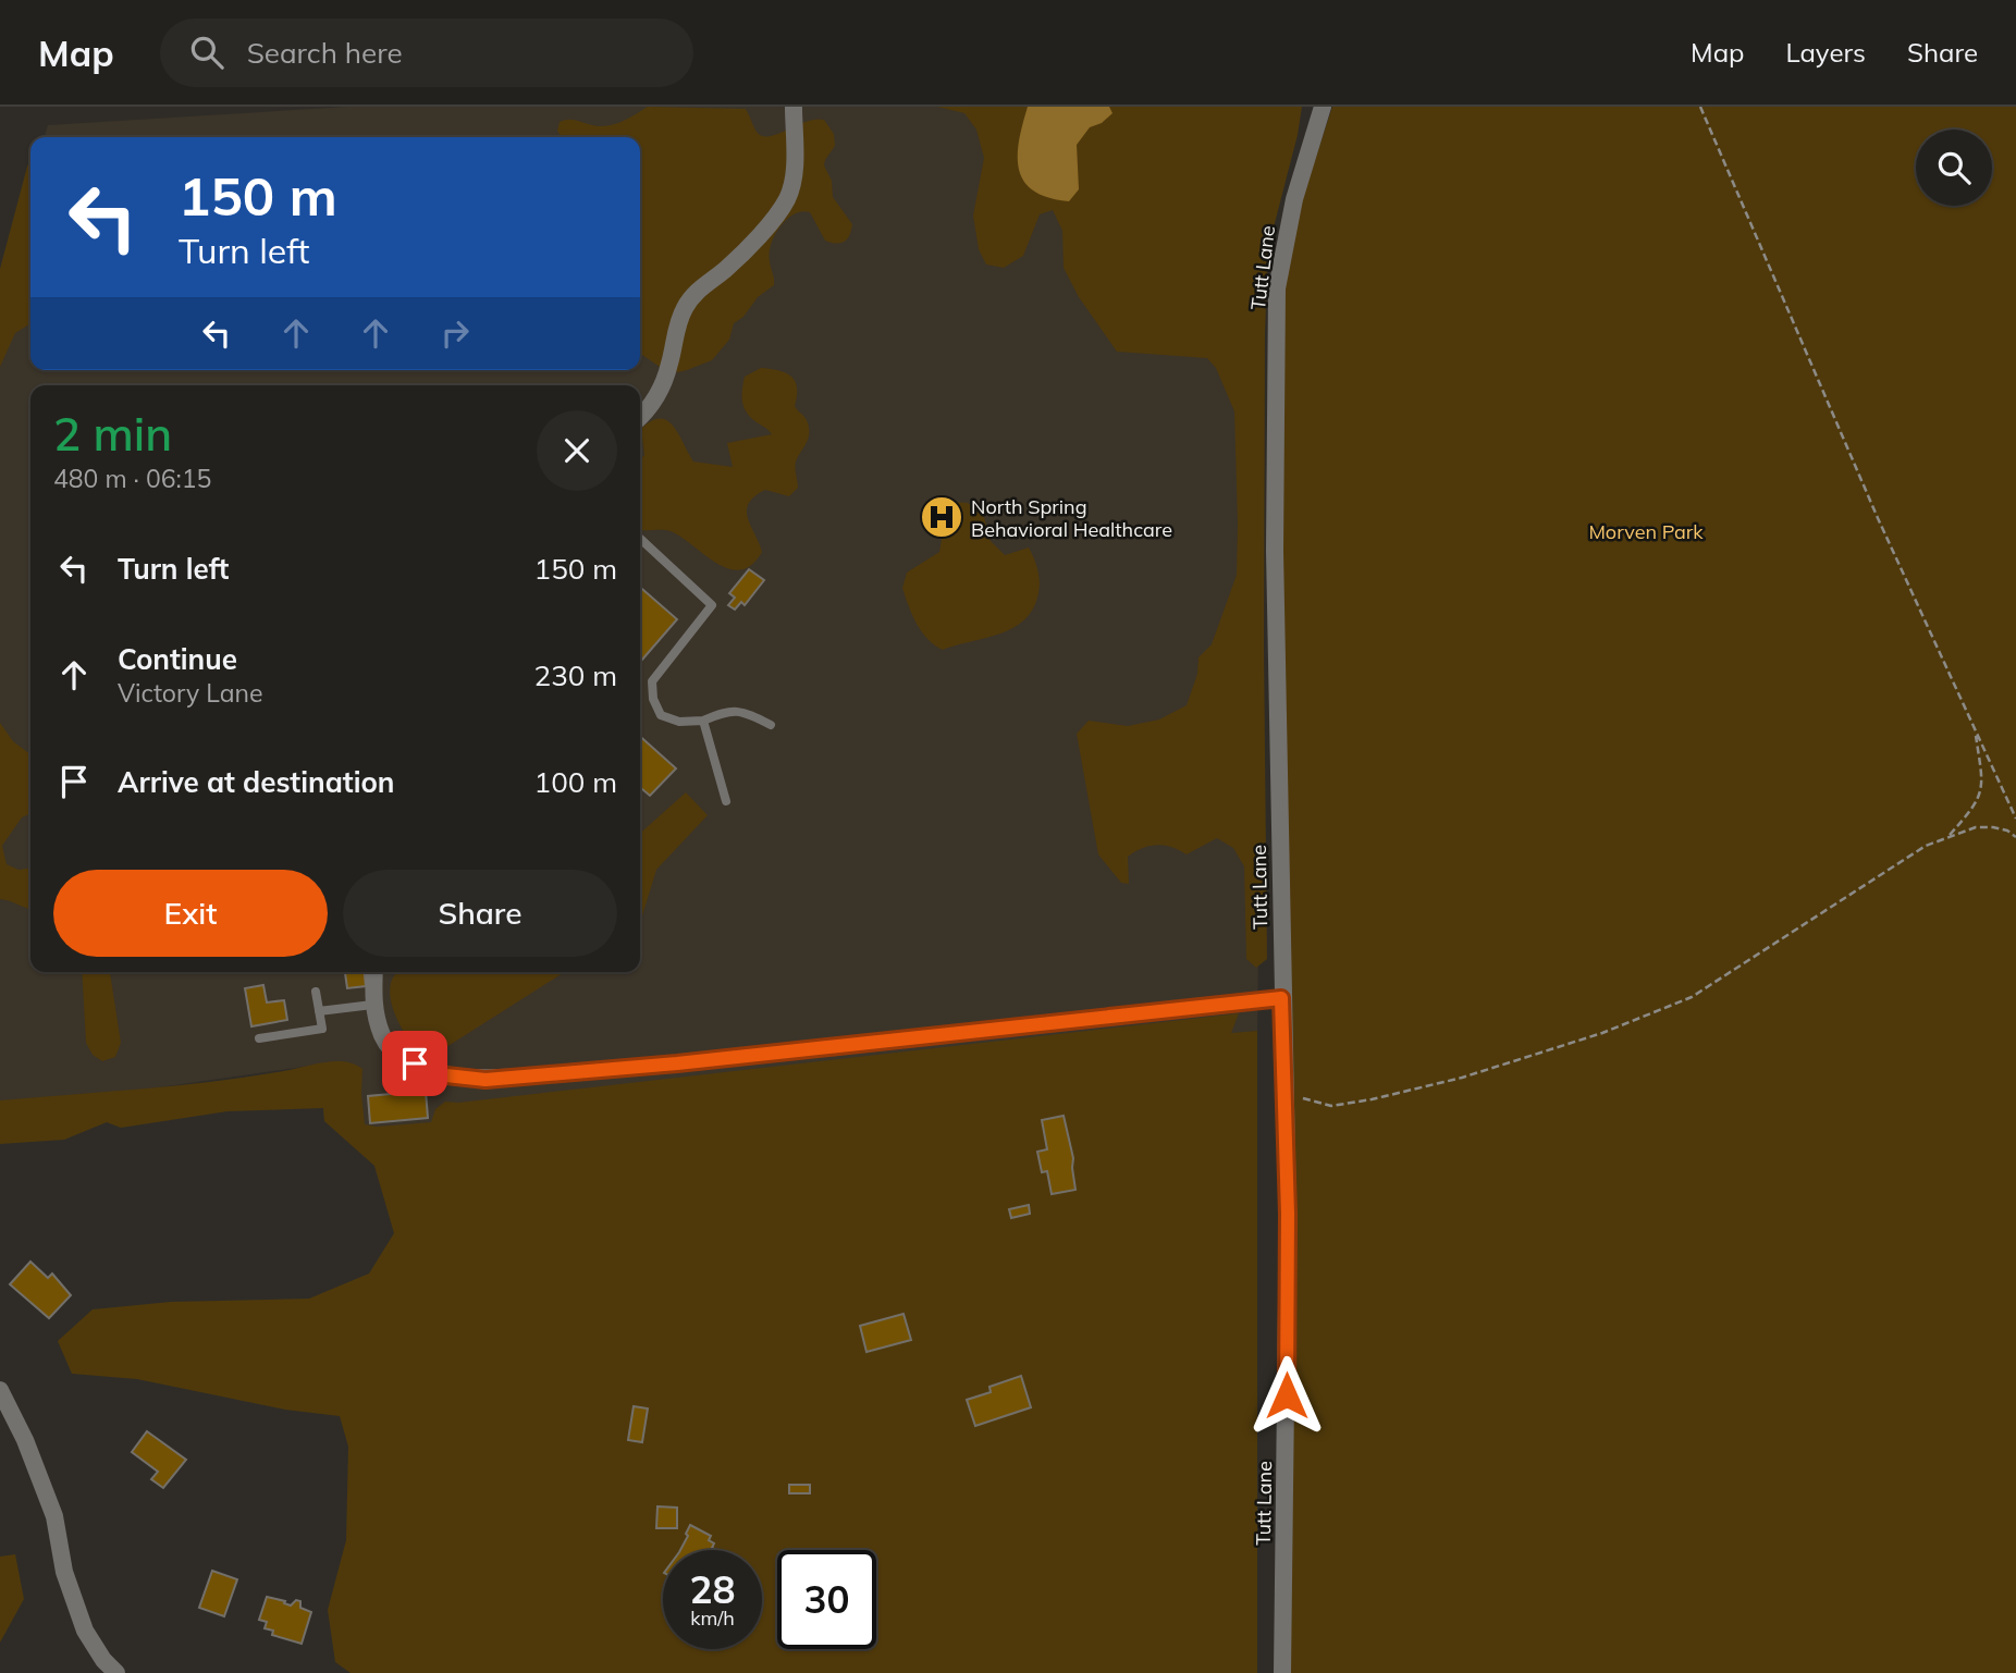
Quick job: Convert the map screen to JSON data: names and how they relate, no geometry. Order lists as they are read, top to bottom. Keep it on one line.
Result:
{"streets":{"street":["Tutt Lane"]},"parks":["Morven Park"],"places":{"hospital":["North Spring Behavioral Healthcare"]},"page":{"header":"Map","search":"Search here","nav":["Map","Layers","Share"],"turn":["150 m","Turn left"],"heading":["2 min","480 m · 06:15"],"list":[{"name":"Turn left","value":"150 m"},{"name":"Continue","note":"Victory Lane","value":"230 m"},{"name":"Arrive at destination","value":"100 m"}],"buttons":["Exit","Share"],"speed":"28 km/h","limit":"30"}}
